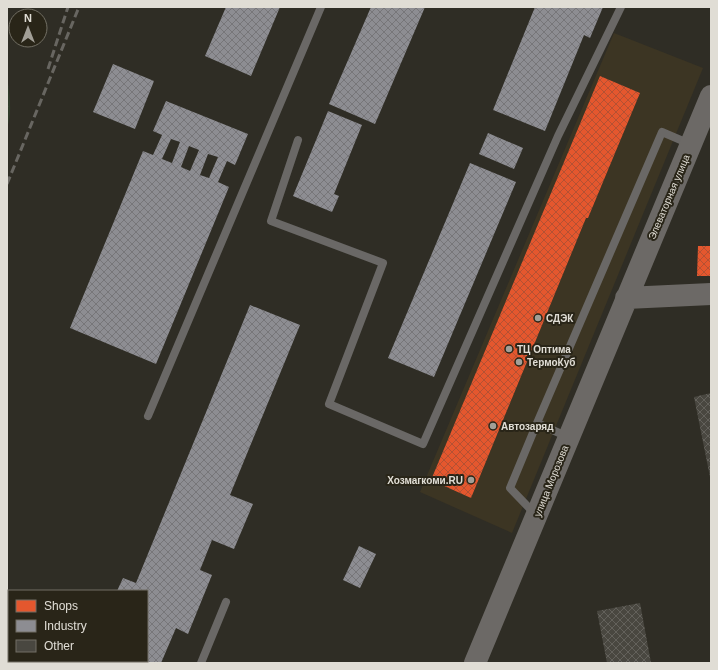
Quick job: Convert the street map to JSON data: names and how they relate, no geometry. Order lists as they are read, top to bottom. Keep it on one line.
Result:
{"streets":{"main road":["Элеваторная улица","улица Морозова"]},"crossings":[["Элеваторная улица","улица Морозова"]],"places":["СДЭК","ТЦ Оптима","ТермоКуб","Автозаряд","Хозмагкоми.RU"],"legend":["Shops","Industry","Other"],"north":"top"}
